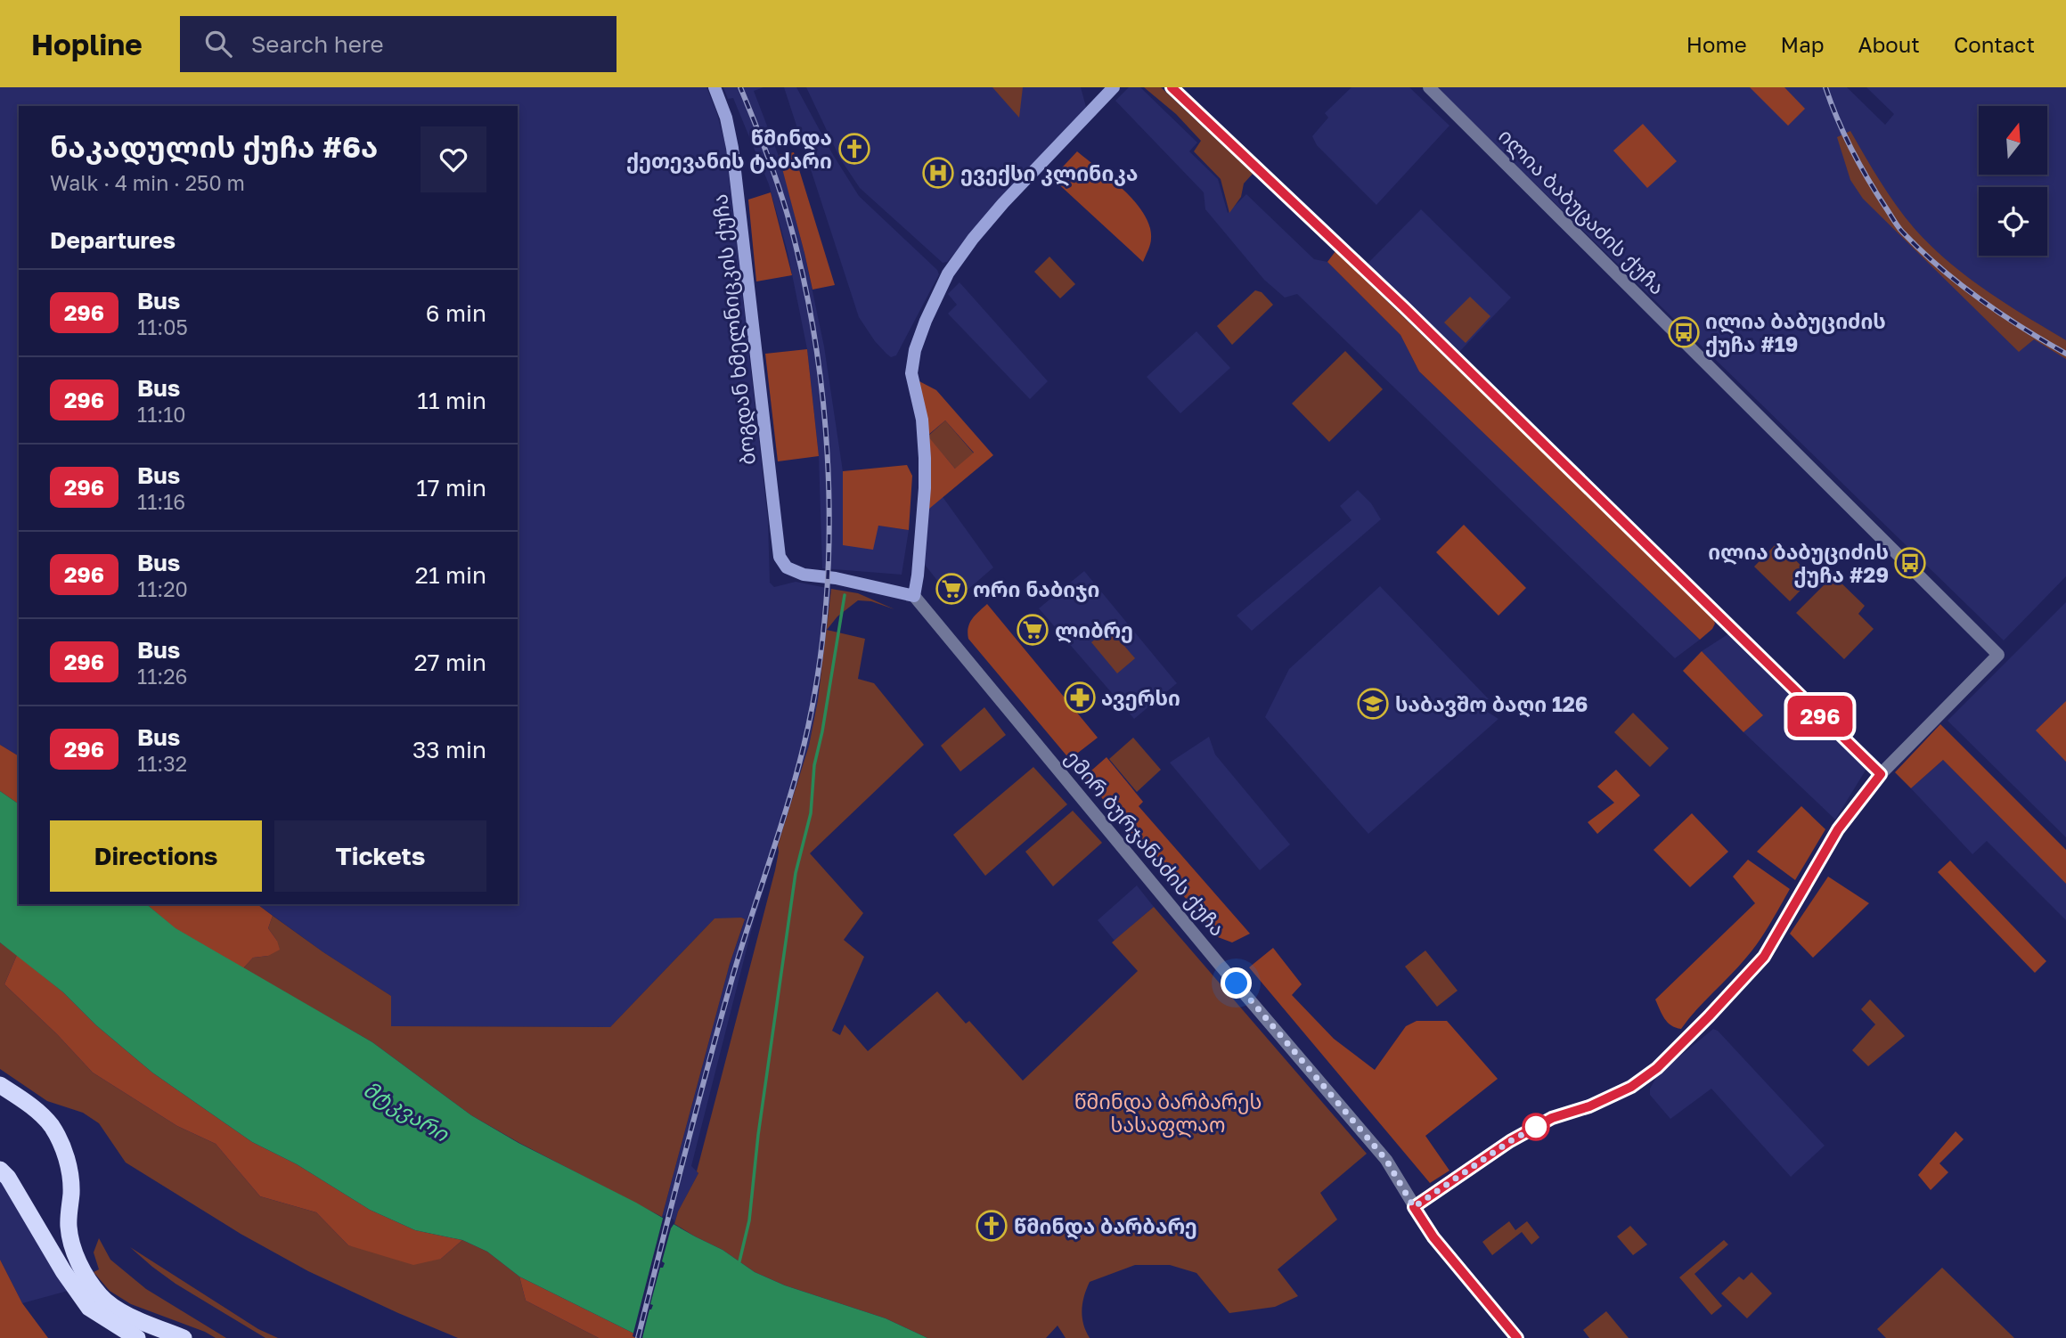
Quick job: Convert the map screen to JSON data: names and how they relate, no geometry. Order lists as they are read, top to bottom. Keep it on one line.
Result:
{"streets":{"main road":["ბოგდან ხმელნიცკის ქუჩა"],"street":["ილია ბაბუცაძის ქუჩა","ემირ ბურჯანაძის ქუჩა"]},"crossings":[["ილია ბაბუცაძის ქუჩა","ემირ ბურჯანაძის ქუჩა"],["ბოგდან ხმელნიცკის ქუჩა","ემირ ბურჯანაძის ქუჩა"]],"water":["მტკვარი"],"parks":["წმინდა ბარბარეს სასაფლაო"],"places":{"church":["წმინდა ქეთევანის ტაძარი","წმინდა ბარბარე"],"hospital":["ევექსი კლინიკა"],"bus stop":["ილია ბაბუციძის ქუჩა #19","ილია ბაბუციძის ქუჩა #29"],"supermarket":["ორი ნაბიჯი","ლიბრე"],"pharmacy":["ავერსი"],"school or university":["საბავშო ბაღი 126"]},"lines":["bus line 296"],"north":"top","page":{"header":"Hopline","search":"Search here","nav":["Home","Map","About","Contact"],"on_map":"296","heading":[["ნაკადულის ქუჩა #6ა","Walk · 4 min · 250 m"],"Departures"],"list":[{"mark":"296","name":"Bus","note":"11:05","value":"6 min"},{"mark":"296","name":"Bus","note":"11:10","value":"11 min"},{"mark":"296","name":"Bus","note":"11:16","value":"17 min"},{"mark":"296","name":"Bus","note":"11:20","value":"21 min"},{"mark":"296","name":"Bus","note":"11:26","value":"27 min"},{"mark":"296","name":"Bus","note":"11:32","value":"33 min"}],"buttons":["Directions","Tickets"]}}
